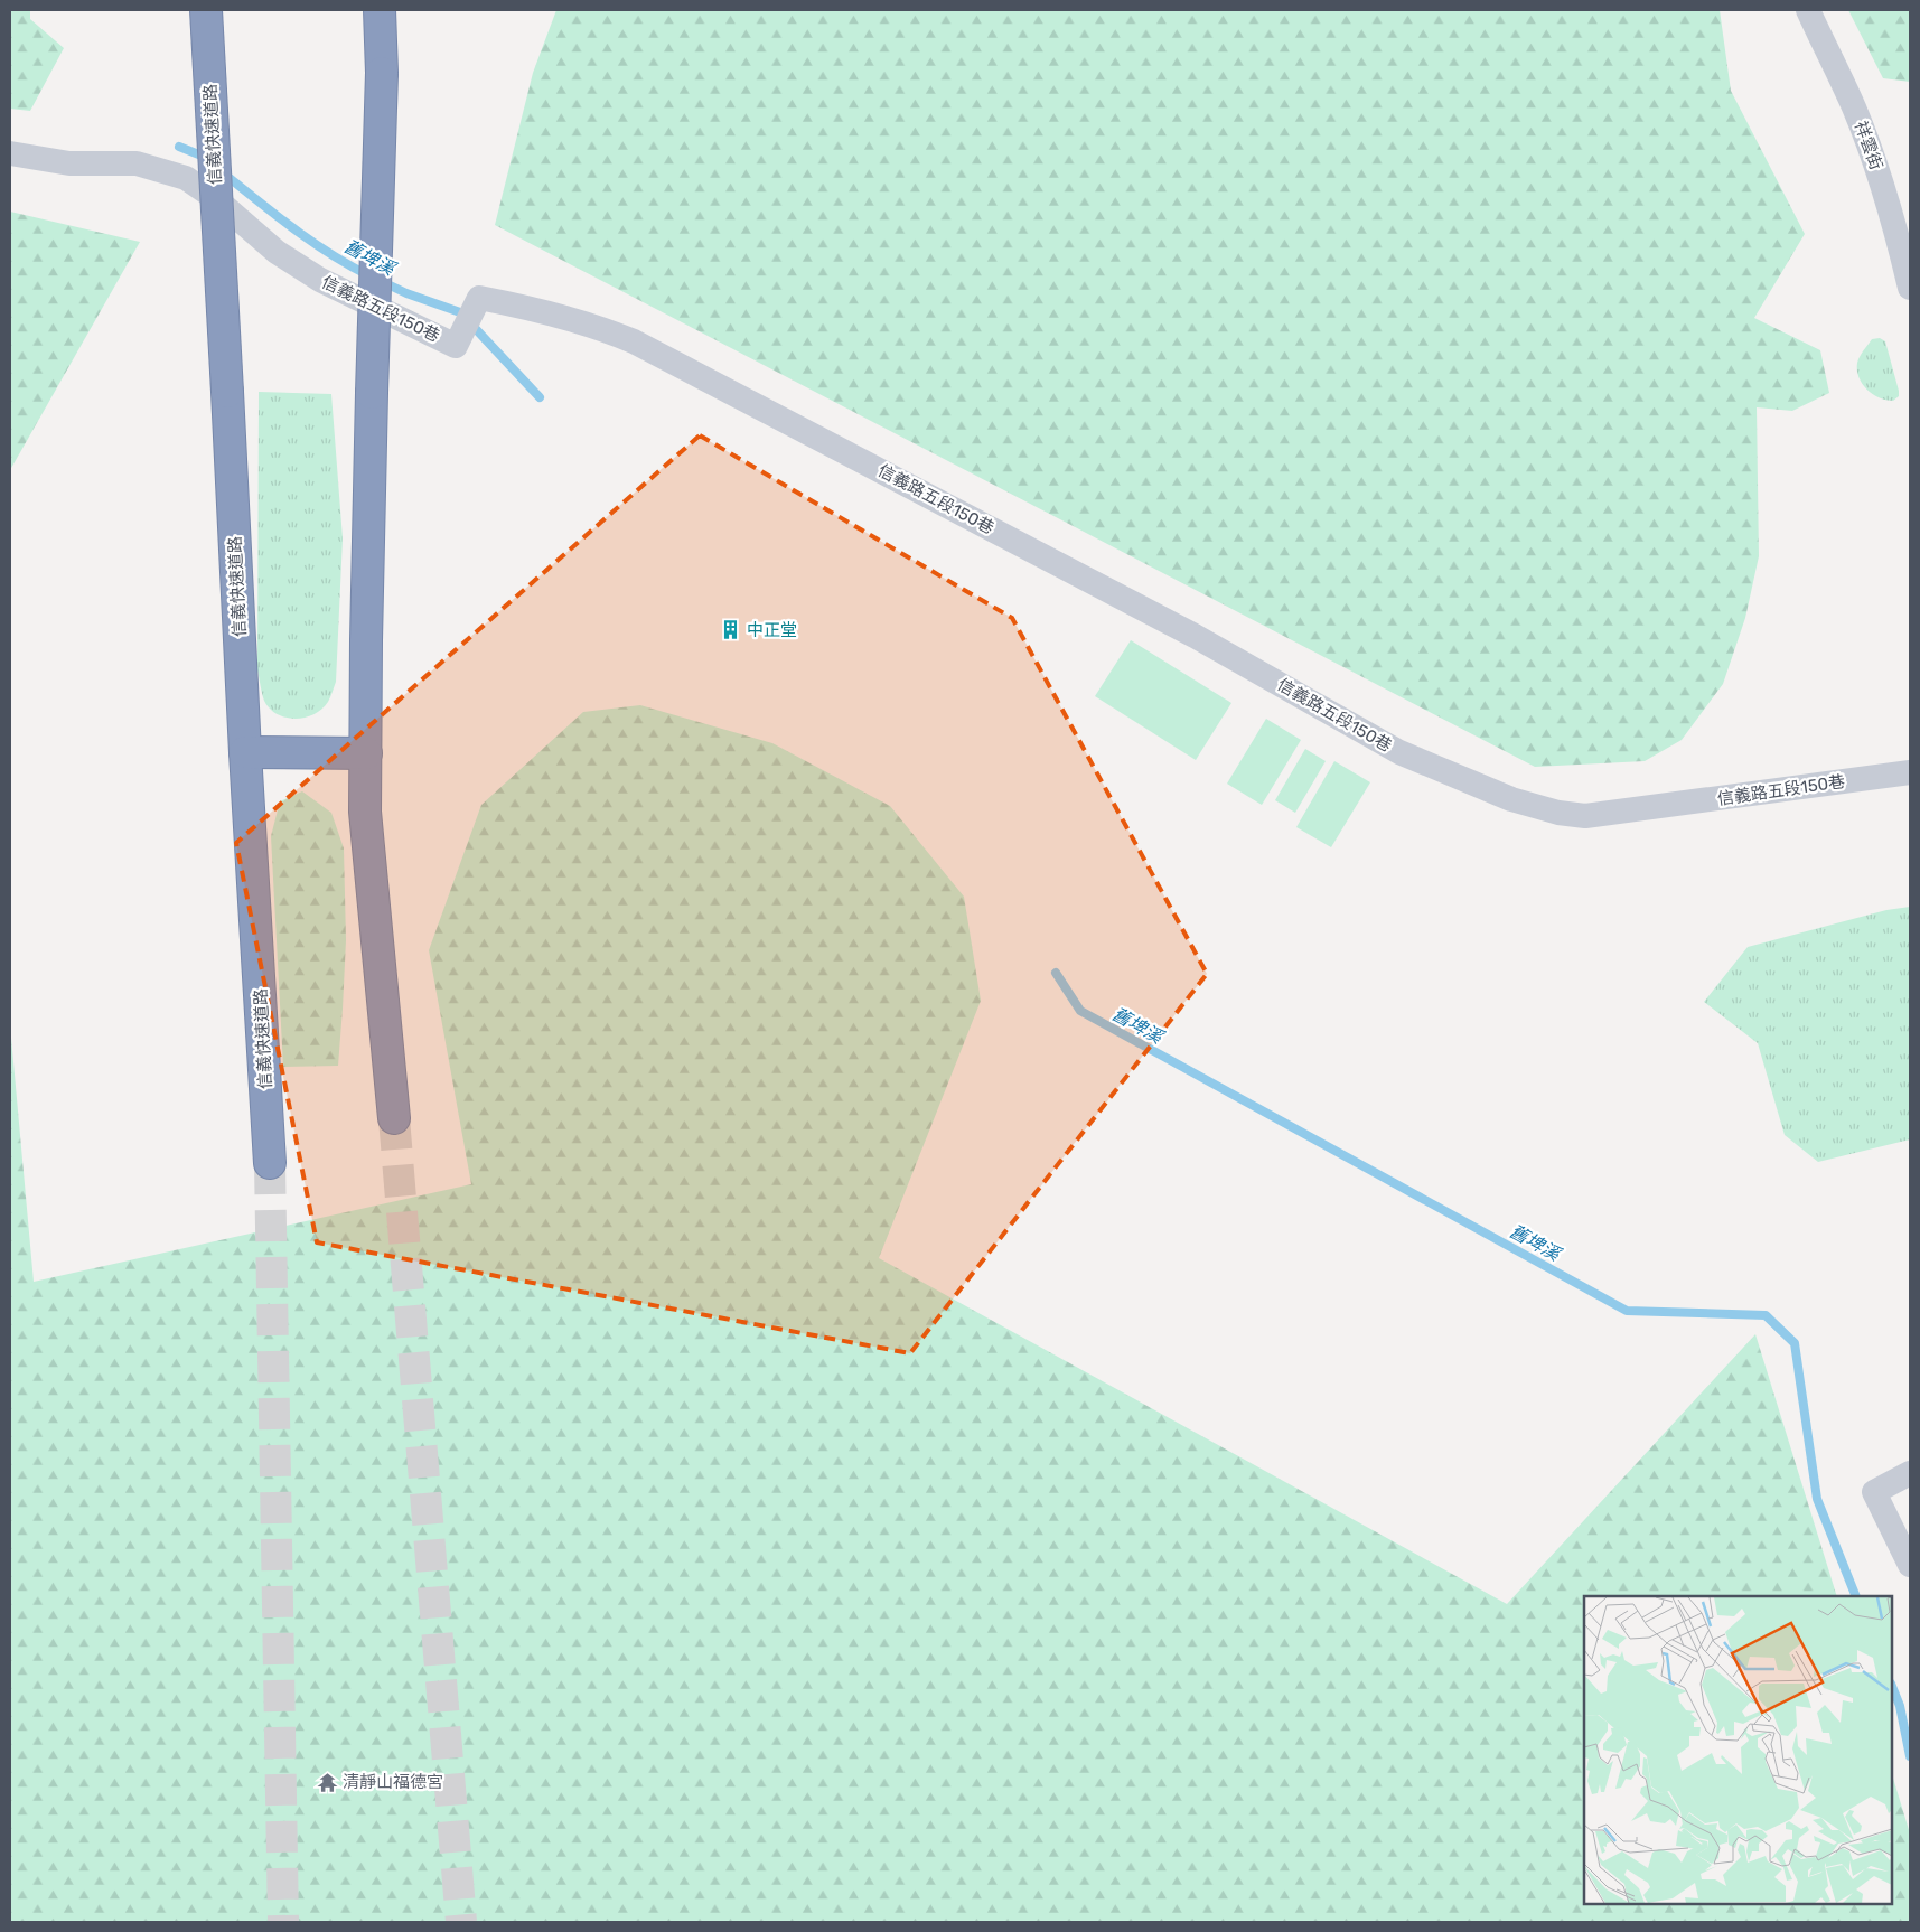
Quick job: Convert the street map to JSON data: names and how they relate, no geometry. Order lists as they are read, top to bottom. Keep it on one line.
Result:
{"streets":{"highway":["信義快速道路"],"street":["祥雲街","信義路五段150巷"]},"water":["舊埤溪"],"places":{"building":["中正堂"],"temple":["清靜山福德宮"]}}
